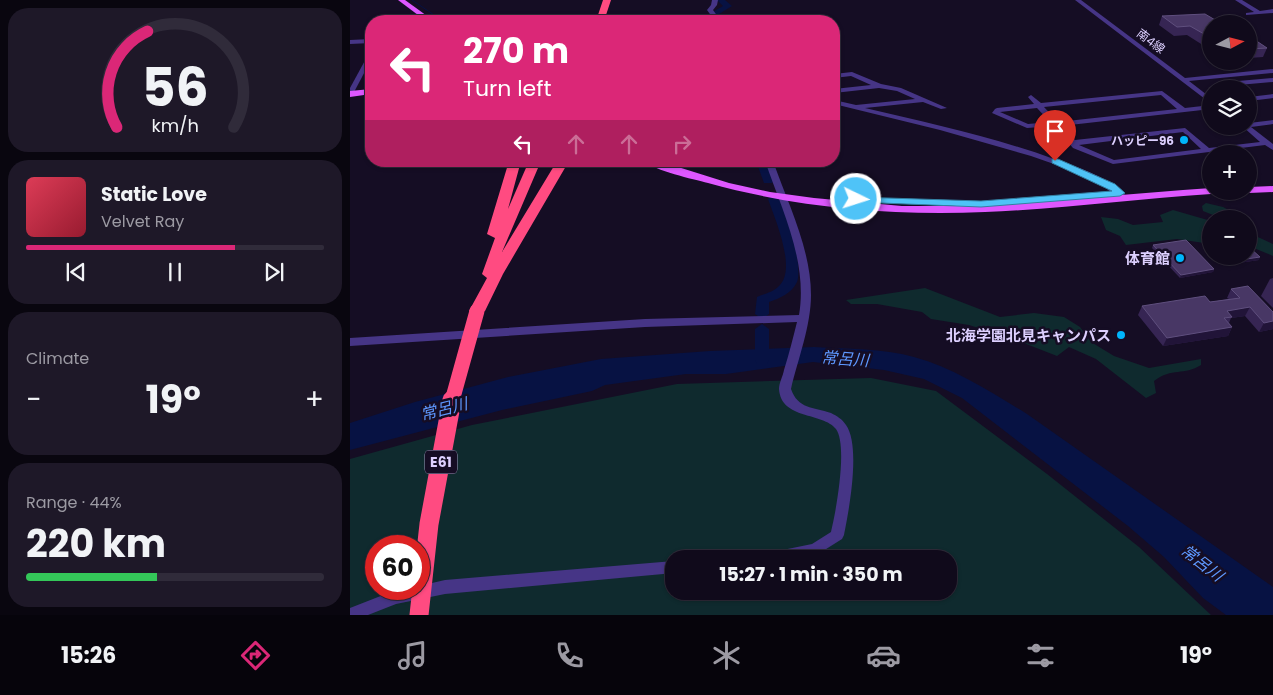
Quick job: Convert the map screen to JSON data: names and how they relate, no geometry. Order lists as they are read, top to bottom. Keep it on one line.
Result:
{"streets":{"highway":["E61"],"street":["南4線"]},"water":["常呂川"],"places":["ハッピー96","体育館","北海学園北見キャンパス"],"north":"right","page":{"map_buttons":["+","−"],"turn":["270 m","Turn left"],"song":["Static Love","Velvet Ray"],"tile":["Climate",["Range · 44%","220 km"]],"heat":["−","19°","+"],"limit":"60","trip":"15:27 · 1 min · 350 m","tabs":["15:26","19°"],"gauge":["56","km/h"]}}
